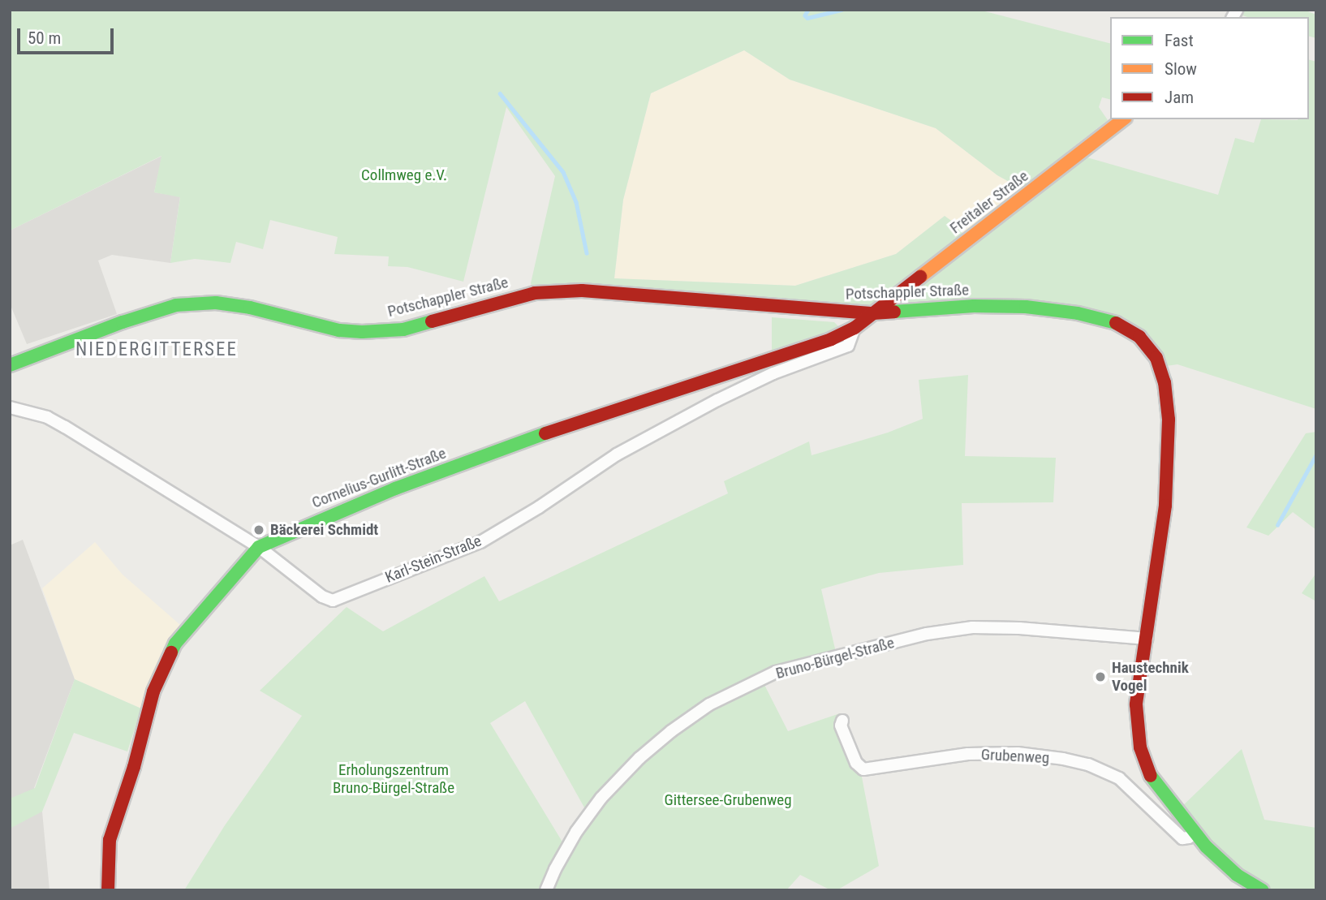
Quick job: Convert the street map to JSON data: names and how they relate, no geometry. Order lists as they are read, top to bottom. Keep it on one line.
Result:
{"streets":{"street":["Freitaler Straße","Potschappler Straße","Cornelius-Gurlitt-Straße","Karl-Stein-Straße","Bruno-Bürgel-Straße","Grubenweg"]},"crossings":[["Freitaler Straße","Potschappler Straße"],["Freitaler Straße","Cornelius-Gurlitt-Straße"],["Potschappler Straße","Cornelius-Gurlitt-Straße"],["Potschappler Straße","Bruno-Bürgel-Straße"],["Potschappler Straße","Grubenweg"],["Cornelius-Gurlitt-Straße","Karl-Stein-Straße"]],"districts":["NIEDERGITTERSEE"],"parks":["Collmweg e.V.","Erholungszentrum Bruno-Bürgel-Straße","Gittersee-Grubenweg"],"places":["Bäckerei Schmidt","Haustechnik Vogel"],"legend":["Fast","Slow","Jam"],"scale_bar":"50 m"}
